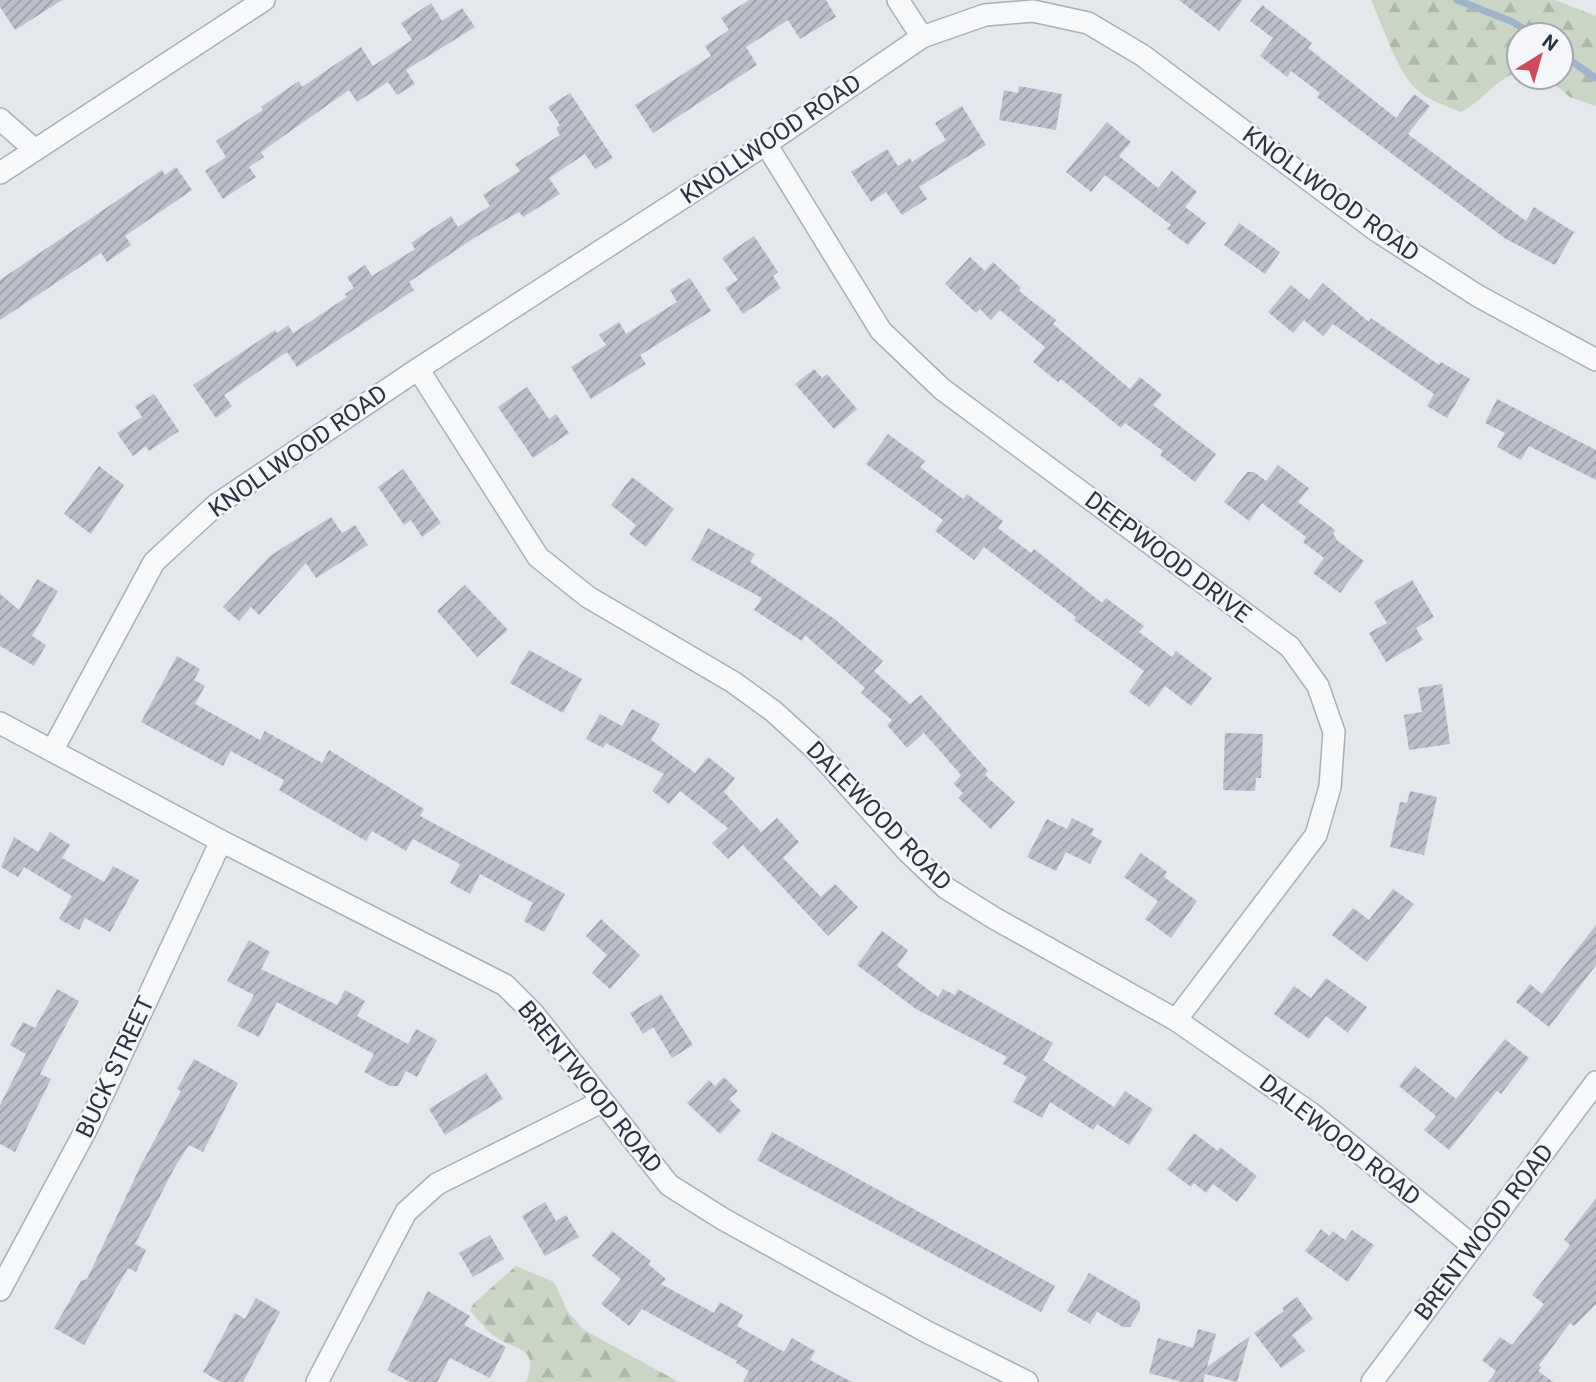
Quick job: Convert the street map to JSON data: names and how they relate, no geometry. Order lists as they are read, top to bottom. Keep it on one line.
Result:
{"streets":{"street":["KNOLLWOOD ROAD","DEEPWOOD DRIVE","DALEWOOD ROAD","BUCK STREET","BRENTWOOD ROAD"]},"crossings":[["KNOLLWOOD ROAD","DEEPWOOD DRIVE"],["KNOLLWOOD ROAD","DALEWOOD ROAD"],["KNOLLWOOD ROAD","BRENTWOOD ROAD"],["DEEPWOOD DRIVE","DALEWOOD ROAD"],["DALEWOOD ROAD","BRENTWOOD ROAD"],["BUCK STREET","BRENTWOOD ROAD"]],"north":"top right"}
